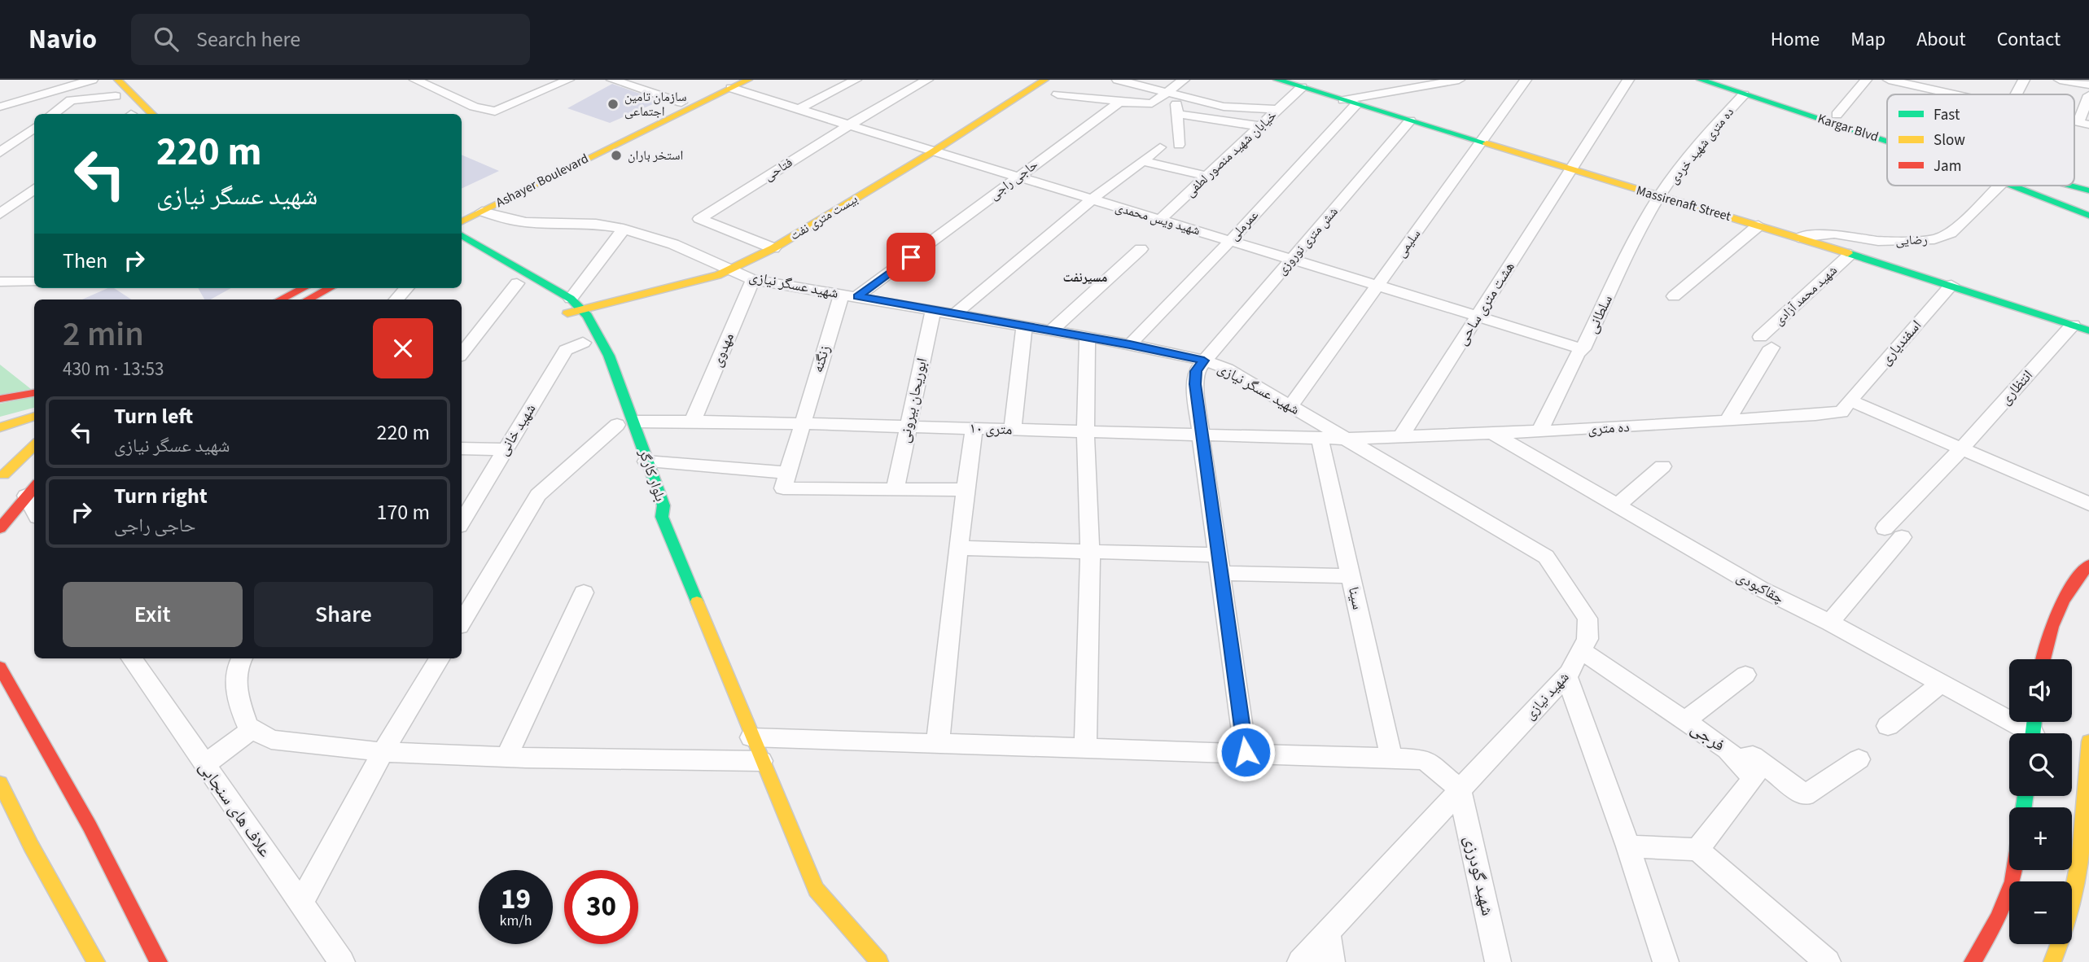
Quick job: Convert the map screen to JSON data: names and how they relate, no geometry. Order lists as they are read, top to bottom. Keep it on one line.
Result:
{"streets":{"main road":["Kargar Blvd","Ashayer Boulevard","Massirenaft Street","بیست متری نفت","بلوار کارگر"],"street":["ده متری شهید خردی","خیابان شهید منصور لطفی","فتاحی","حاجی راجی","شهید ویس محمدی","عمرملی","رضایی","شش متری نوروزی","سلیمی","شهید عسگر نیازی","شهید محمد آزادی","هشت متری ساحی","سلطانی","اسفندیاری","مهدوی","زنگنه","انتظاری","ابوریحان بیرونی","ده متری","۱۰ متری","شهید خانی","چقاکبودی","سینا","شهید نیازی","فرجی","علاف های سنجابی","شهید گودرزی"]},"crossings":[["Kargar Blvd","ده متری شهید خردی"],["ده متری شهید خردی","Massirenaft Street"],["ده متری شهید خردی","سلطانی"],["خیابان شهید منصور لطفی","Massirenaft Street"],["خیابان شهید منصور لطفی","شهید ویس محمدی"],["فتاحی","بیست متری نفت"],["فتاحی","شهید ویس محمدی"],["حاجی راجی","شهید ویس محمدی"],["حاجی راجی","شهید عسگر نیازی"],["Ashayer Boulevard","شهید ویس محمدی"],["Ashayer Boulevard","شهید عسگر نیازی"],["Massirenaft Street","عمرملی"],["Massirenaft Street","رضایی"],["Massirenaft Street","شش متری نوروزی"],["Massirenaft Street","سلیمی"],["Massirenaft Street","شهید محمد آزادی"],["Massirenaft Street","هشت متری ساحی"],["Massirenaft Street","سلطانی"],["Massirenaft Street","اسفندیاری"],["Massirenaft Street","انتظاری"],["بیست متری نفت","شهید ویس محمدی"],["بیست متری نفت","شهید عسگر نیازی"],["بیست متری نفت","بلوار کارگر"],["شهید ویس محمدی","عمرملی"],["شهید ویس محمدی","شش متری نوروزی"],["شهید ویس محمدی","سلیمی"],["شهید ویس محمدی","هشت متری ساحی"],["شهید ویس محمدی","سلطانی"],["عمرملی","شهید عسگر نیازی"],["شش متری نوروزی","شهید عسگر نیازی"],["سلیمی","شهید عسگر نیازی"],["شهید عسگر نیازی","مهدوی"],["شهید عسگر نیازی","زنگنه"],["شهید عسگر نیازی","ابوریحان بیرونی"],["شهید عسگر نیازی","ده متری"],["شهید عسگر نیازی","۱۰ متری"],["شهید عسگر نیازی","شهید نیازی"],["هشت متری ساحی","ده متری"],["سلطانی","ده متری"],["اسفندیاری","ده متری"],["مهدوی","۱۰ متری"],["زنگنه","۱۰ متری"],["انتظاری","چقاکبودی"],["ابوریحان بیرونی","۱۰ متری"],["ده متری","۱۰ متری"],["ده متری","چقاکبودی"],["ده متری","شهید نیازی"],["۱۰ متری","بلوار کارگر"],["۱۰ متری","سینا"],["۱۰ متری","شهید نیازی"],["شهید نیازی","فرجی"],["شهید نیازی","شهید گودرزی"]],"districts":["مسیرنفت"],"places":["سازمان تامین اجتماعی","استخر باران"],"legend":["Fast","Slow","Jam"],"page":{"header":"Navio","search":"Search here","nav":["Home","Map","About","Contact"],"turn":["220 m","شهید عسگر نیازی"],"then":"Then","heading":["2 min","430 m · 13:53"],"list":[{"name":"Turn left","note":"شهید عسگر نیازی","value":"220 m"},{"name":"Turn right","note":"حاجی راجی","value":"170 m"}],"buttons":["Exit","Share"],"map_buttons":["+","−"],"speed":"19 km/h","limit":"30"}}
